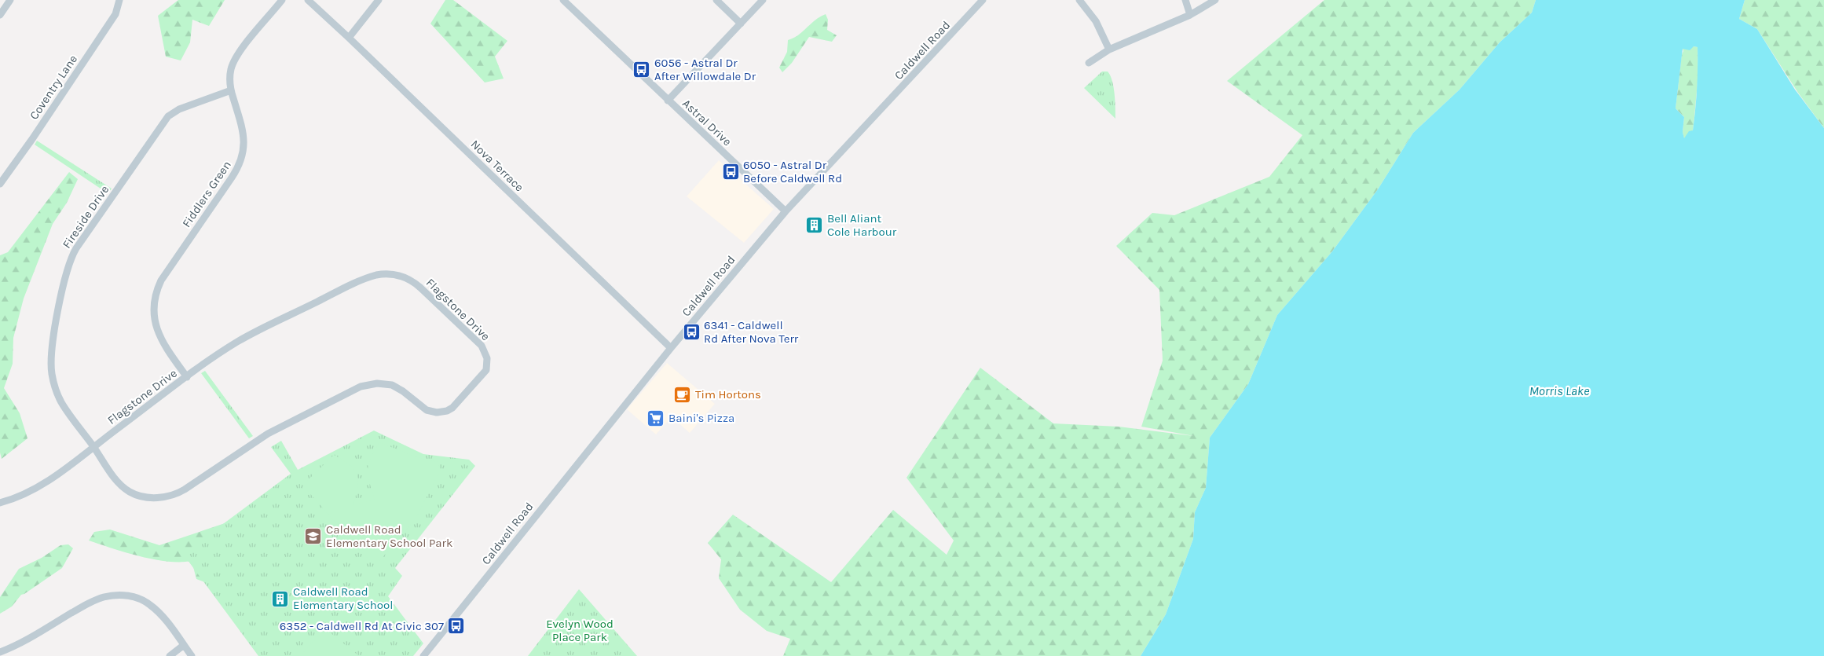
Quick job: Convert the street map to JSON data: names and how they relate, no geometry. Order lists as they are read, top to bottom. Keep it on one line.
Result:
{"streets":{"street":["Caldwell Road","Coventry Lane","Astral Drive","Nova Terrace","Fiddlers Green","Fireside Drive","Flagstone Drive"]},"crossings":[["Caldwell Road","Astral Drive"],["Caldwell Road","Nova Terrace"],["Fiddlers Green","Fireside Drive"],["Fiddlers Green","Flagstone Drive"],["Fireside Drive","Flagstone Drive"]],"water":["Morris Lake"],"parks":["Evelyn Wood Place Park"],"places":{"bus stop":["6056 - Astral Dr After Willowdale Dr","6050 - Astral Dr Before Caldwell Rd","6341 - Caldwell Rd After Nova Terr","6352 - Caldwell Rd At Civic 307"],"building":["Bell Aliant Cole Harbour","Caldwell Road Elementary School"],"cafe":["Tim Hortons"],"supermarket":["Baini's Pizza"],"school or university":["Caldwell Road Elementary School Park"]}}
